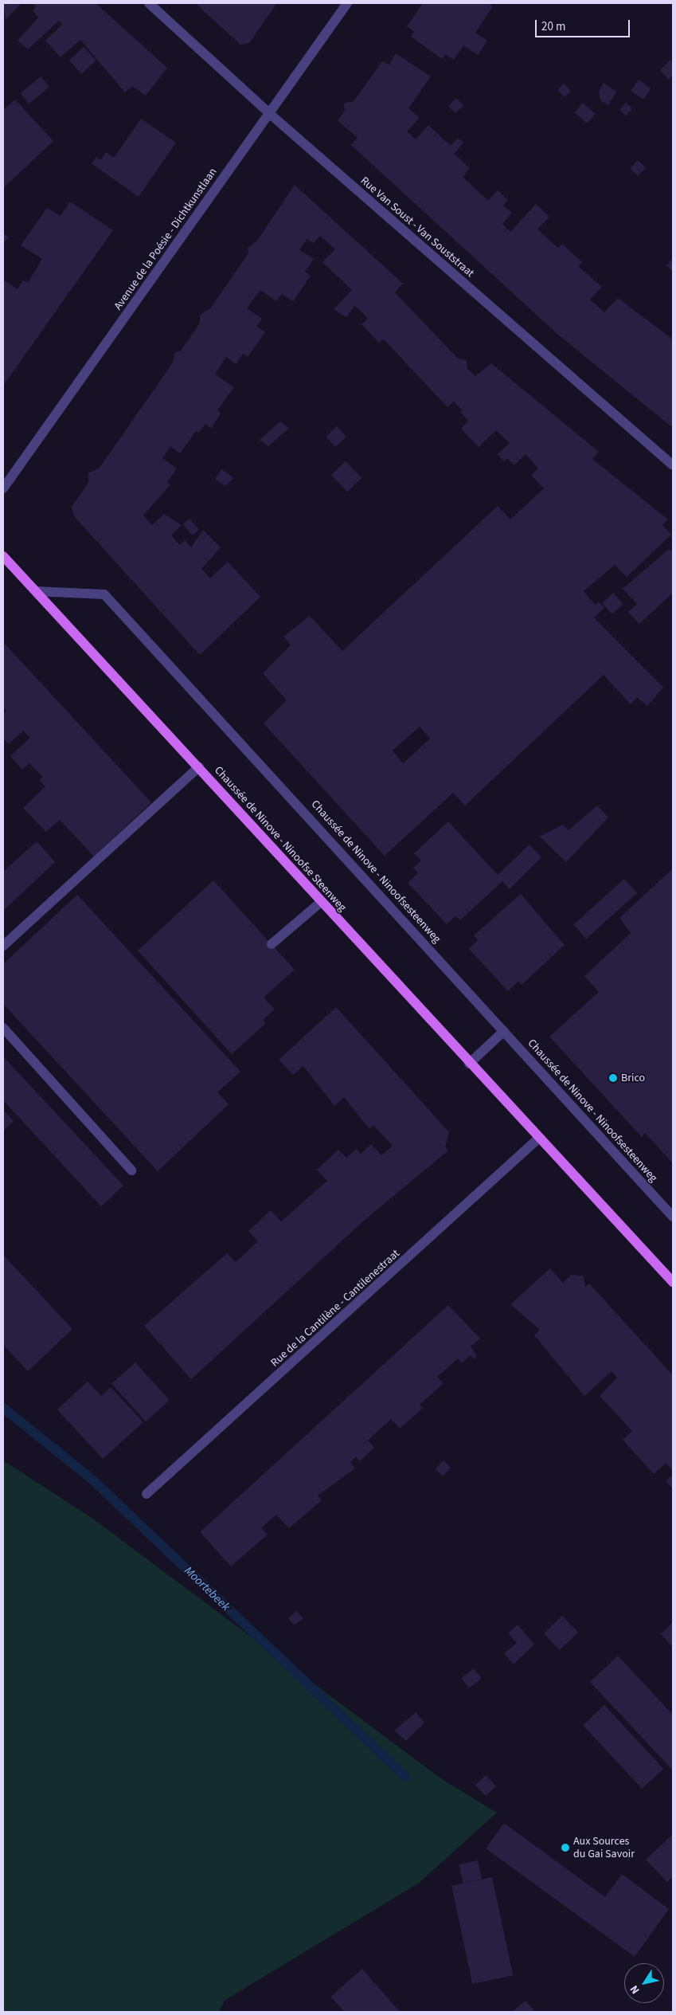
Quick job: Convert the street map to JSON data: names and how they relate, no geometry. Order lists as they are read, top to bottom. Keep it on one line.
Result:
{"streets":{"main road":["Chaussée de Ninove - Ninoofse Steenweg"],"street":["Rue Van Soust - Van Souststraat","Avenue de la Poésie - Dichtkunstlaan","Chaussée de Ninove - Ninoofsesteenweg","Rue de la Cantilène - Cantilenestraat"]},"crossings":[["Rue Van Soust - Van Souststraat","Avenue de la Poésie - Dichtkunstlaan"],["Chaussée de Ninove - Ninoofse Steenweg","Chaussée de Ninove - Ninoofsesteenweg"],["Chaussée de Ninove - Ninoofse Steenweg","Rue de la Cantilène - Cantilenestraat"]],"water":["Moortebeek"],"places":["Brico","Aux Sources du Gai Savoir"],"scale_bar":"20 m","north":"bottom left"}
